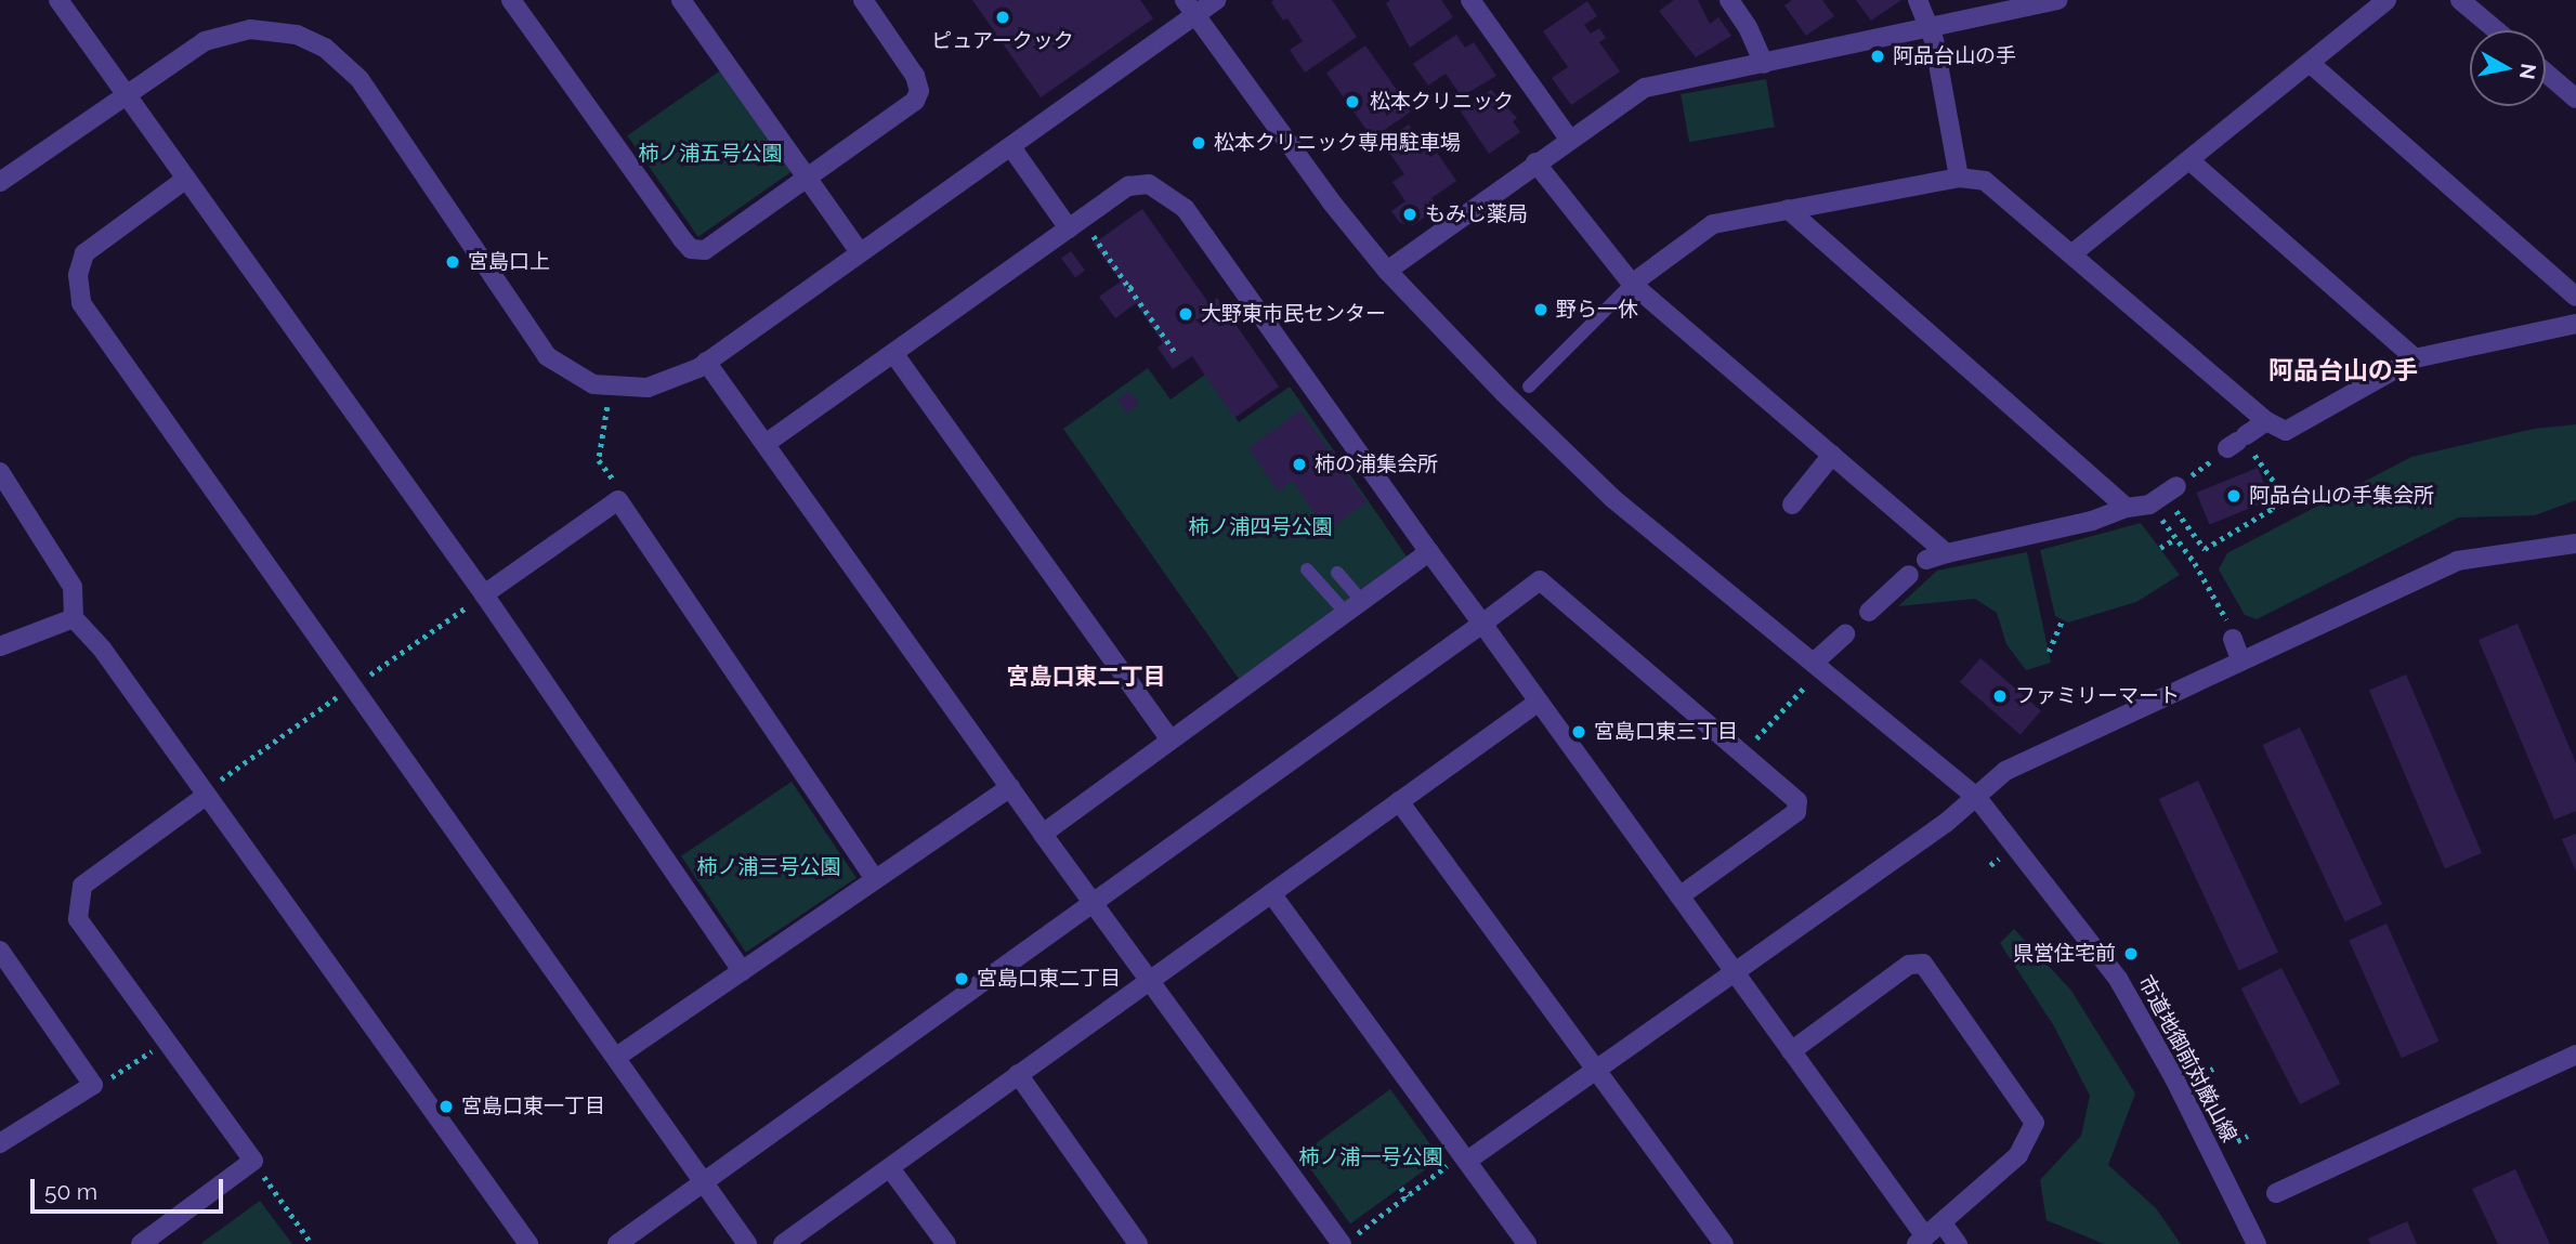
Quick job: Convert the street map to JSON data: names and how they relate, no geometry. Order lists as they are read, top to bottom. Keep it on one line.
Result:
{"streets":{"street":["市道地御前対厳山線"]},"districts":["阿品台山の手","宮島口東二丁目"],"parks":["柿ノ浦五号公園","柿ノ浦四号公園","柿ノ浦三号公園","柿ノ浦一号公園"],"places":["ピュアークック","阿品台山の手","松本クリニック","松本クリニック専用駐車場","もみじ薬局","宮島口上","野ら一休","大野東市民センター","柿の浦集会所","阿品台山の手集会所","ファミリーマート","宮島口東三丁目","県営住宅前","宮島口東二丁目","宮島口東一丁目"],"scale_bar":"50 m","north":"right"}
